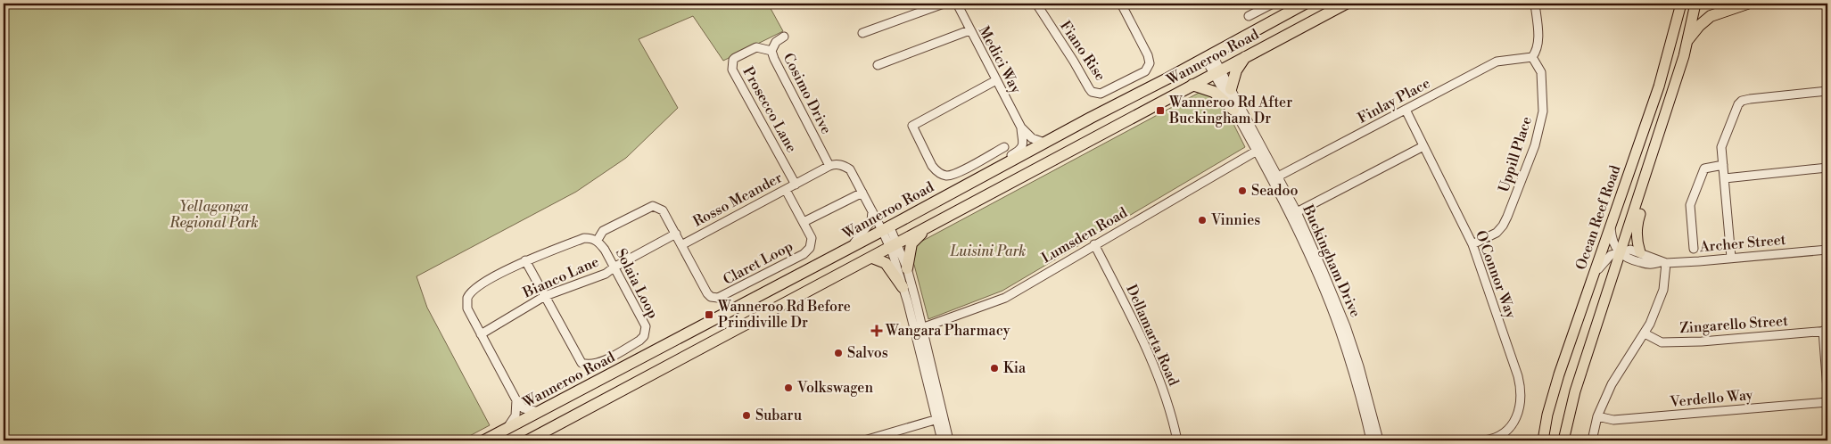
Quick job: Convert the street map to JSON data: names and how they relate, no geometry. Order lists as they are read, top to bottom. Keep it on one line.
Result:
{"streets":{"highway":["Wanneroo Road"],"main road":["Ocean Reef Road"],"street":["Fiano Rise","Medici Way","Cosimo Drive","Finlay Place","Prosecco Lane","Uppill Place","Rosso Meander","Lumsden Road","Archer Street","Buckingham Drive","Claret Loop","O'Connor Way","Bianco Lane","Solaia Loop","Zingarello Street","Dellamarta Road","Verdello Way"]},"crossings":[["Wanneroo Road","Medici Way"],["Wanneroo Road","Buckingham Drive"],["Cosimo Drive","Prosecco Lane"],["Cosimo Drive","Rosso Meander"],["Finlay Place","Uppill Place"],["Finlay Place","Buckingham Drive"],["Finlay Place","O'Connor Way"],["Prosecco Lane","Rosso Meander"],["Uppill Place","O'Connor Way"],["Rosso Meander","Claret Loop"],["Rosso Meander","Bianco Lane"],["Rosso Meander","Solaia Loop"],["Lumsden Road","Buckingham Drive"],["Lumsden Road","Dellamarta Road"],["Bianco Lane","Solaia Loop"]],"parks":["Yellagonga Regional Park","Luisini Park"],"places":{"transit":["Wanneroo Rd After Buckingham Dr","Wanneroo Rd Before Prindiville Dr"],"other":["Seadoo","Vinnies","Salvos","Kia","Volkswagen","Subaru"],"health":["Wangara Pharmacy"]}}
